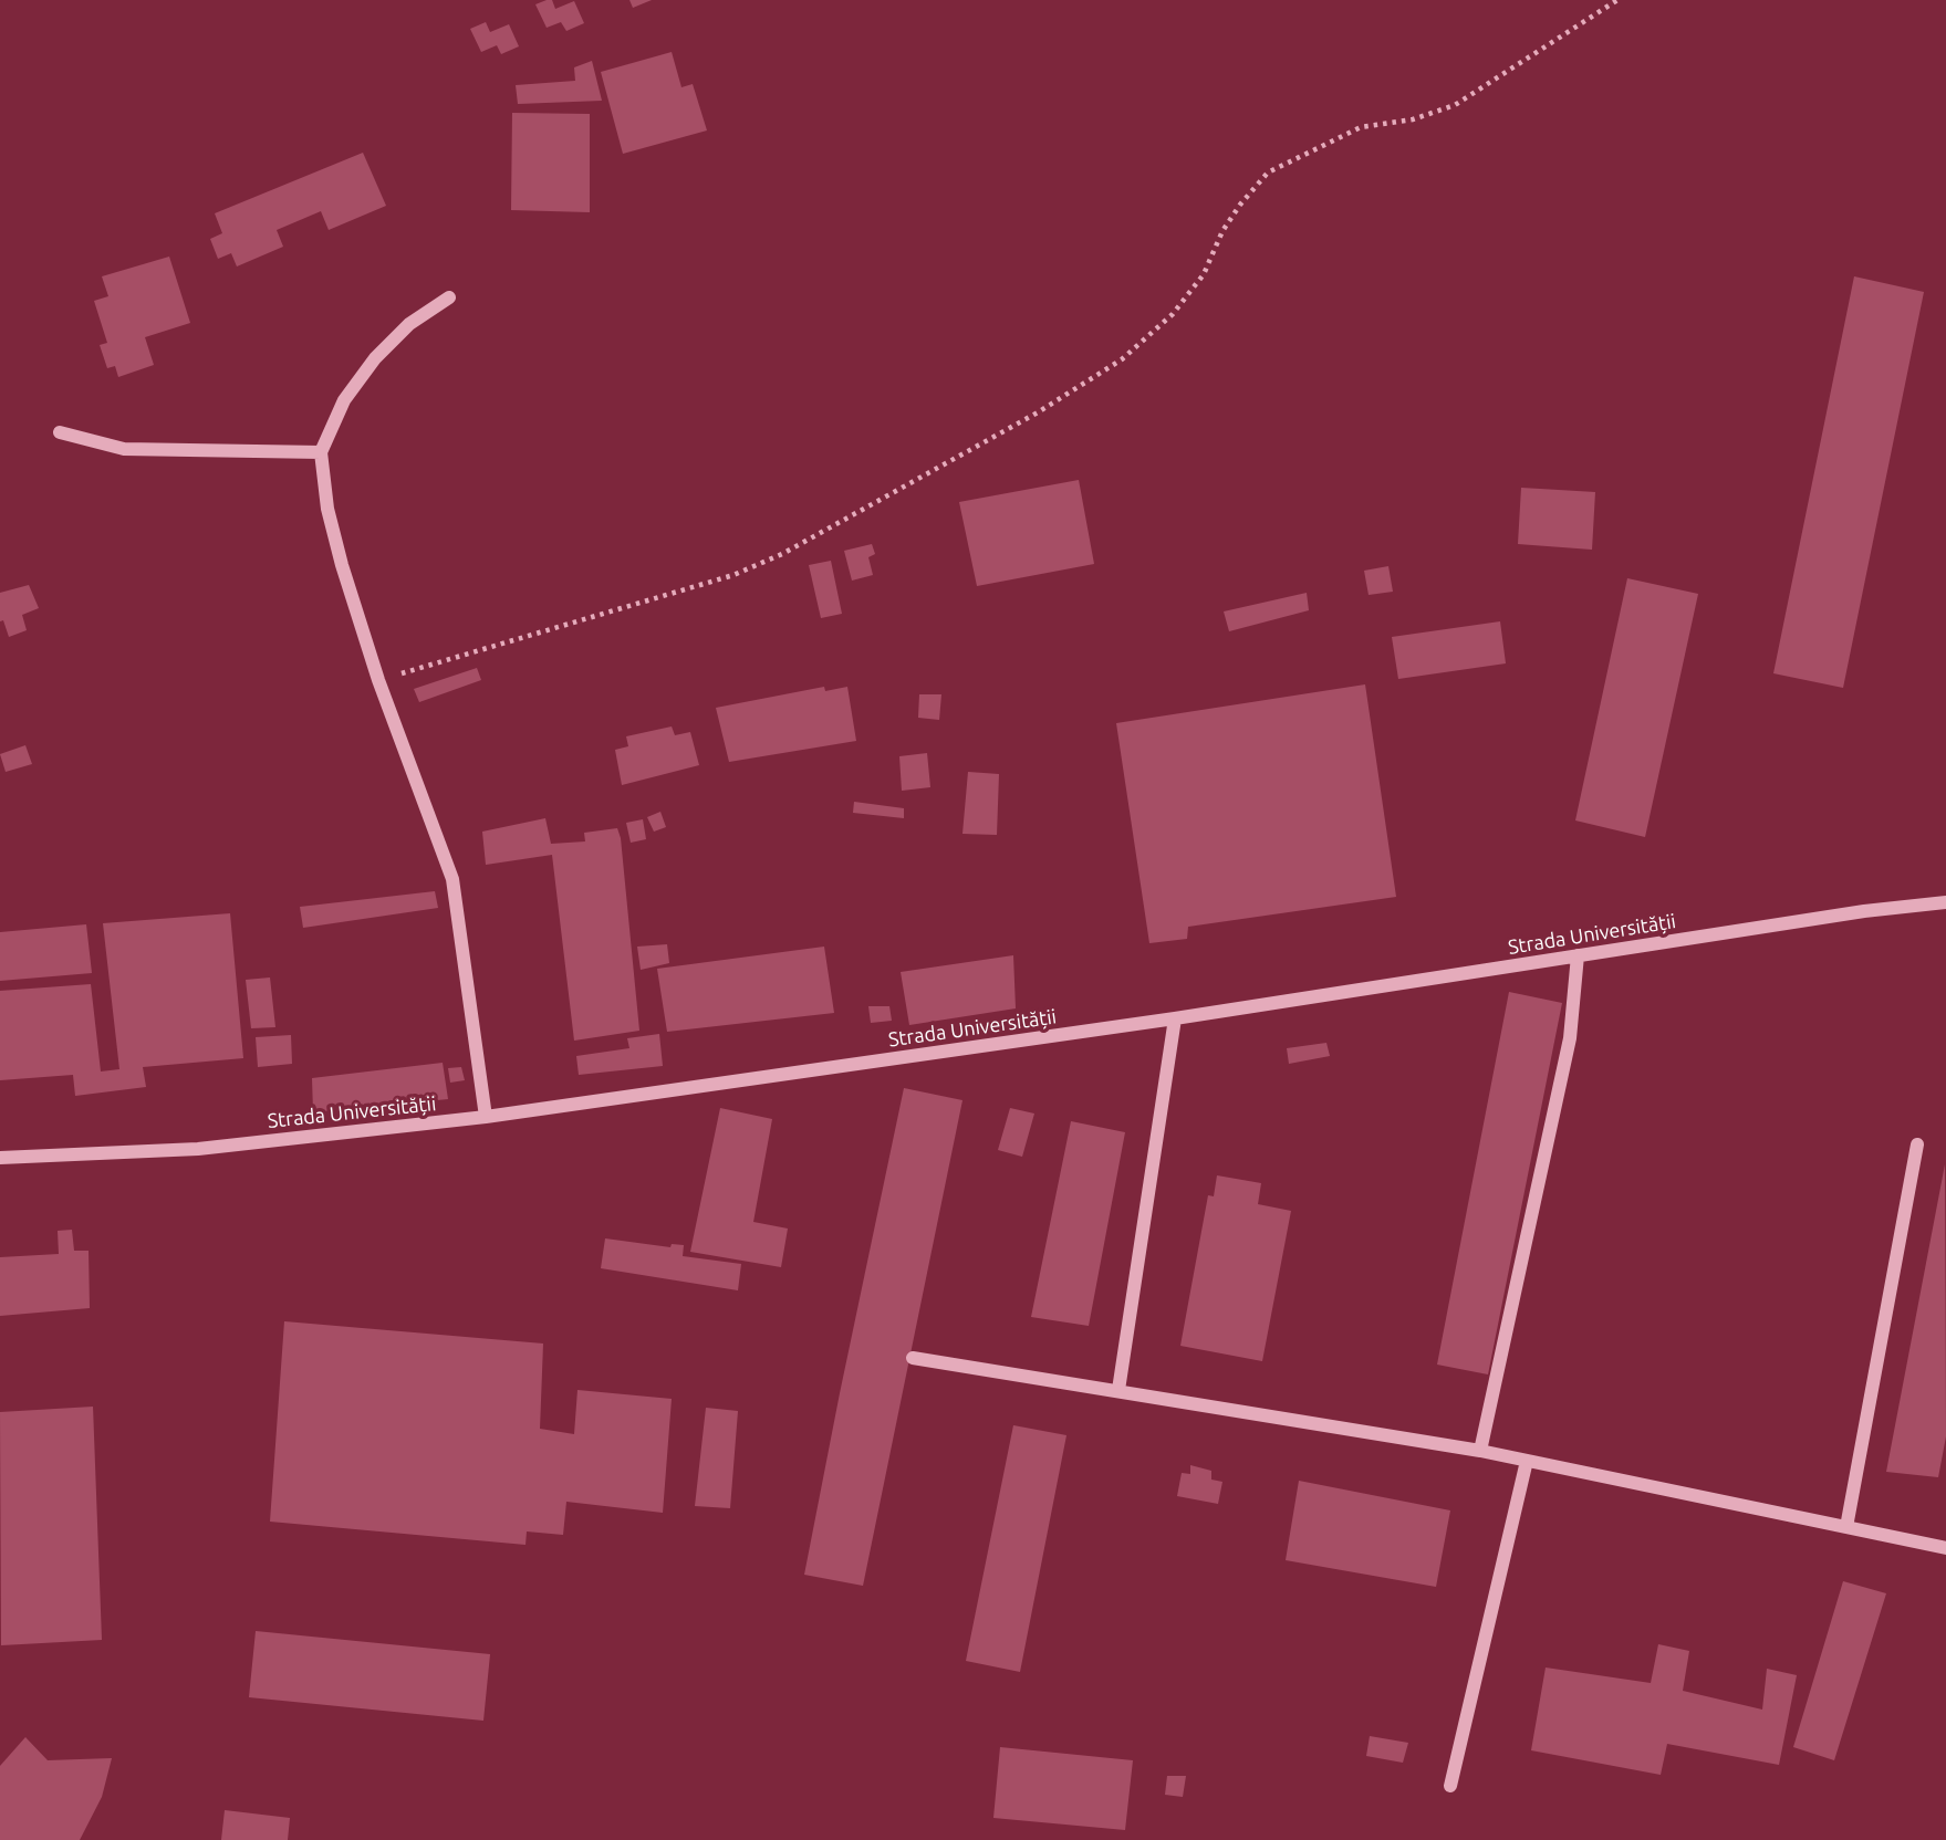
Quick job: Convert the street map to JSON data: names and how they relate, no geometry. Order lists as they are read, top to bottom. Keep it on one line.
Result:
{"streets":{"street":["Strada Universității"]}}
